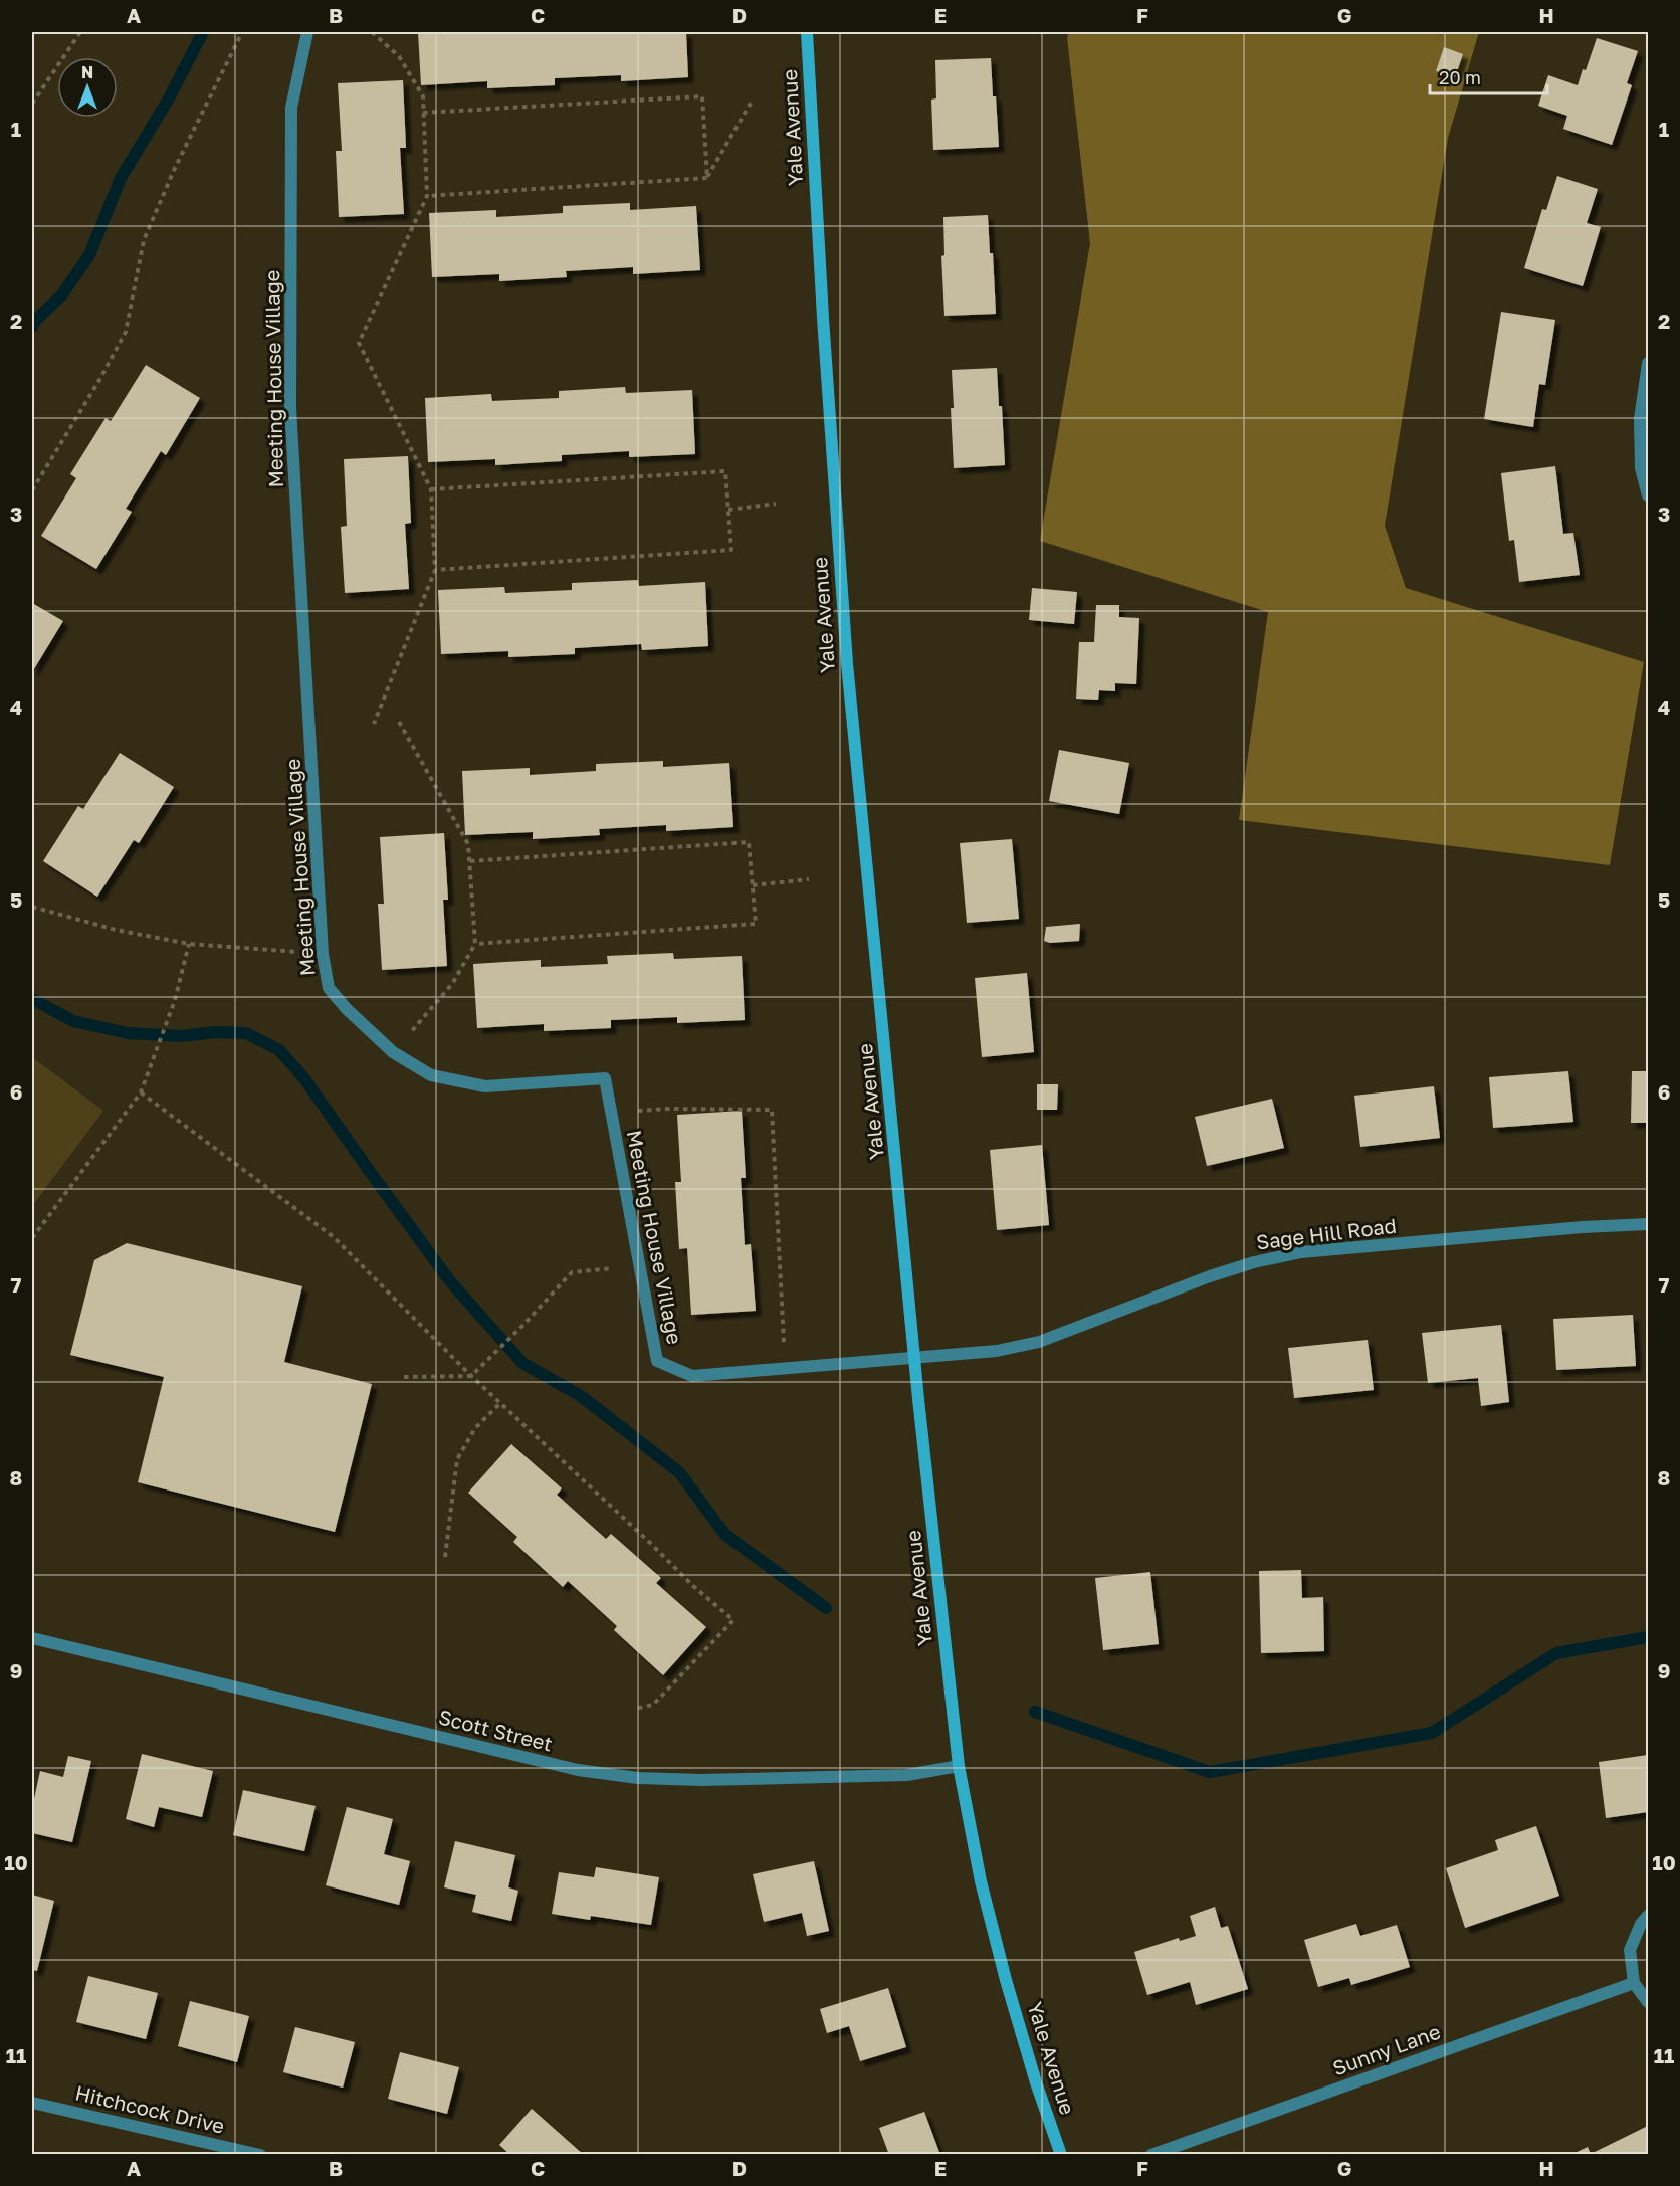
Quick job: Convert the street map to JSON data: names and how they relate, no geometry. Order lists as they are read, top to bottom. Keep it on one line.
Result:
{"streets":{"main road":["Yale Avenue"],"street":["Meeting House Village","Sage Hill Road","Scott Street","Sunny Lane","Hitchcock Drive"]},"crossings":[["Yale Avenue","Meeting House Village"],["Yale Avenue","Sage Hill Road"],["Yale Avenue","Scott Street"],["Meeting House Village","Sage Hill Road"]],"scale_bar":"20 m","north":"top","grid":{"columns":["A","B","C","D","E","F","G","H"],"rows":["1","2","3","4","5","6","7","8","9","10","11"]}}
